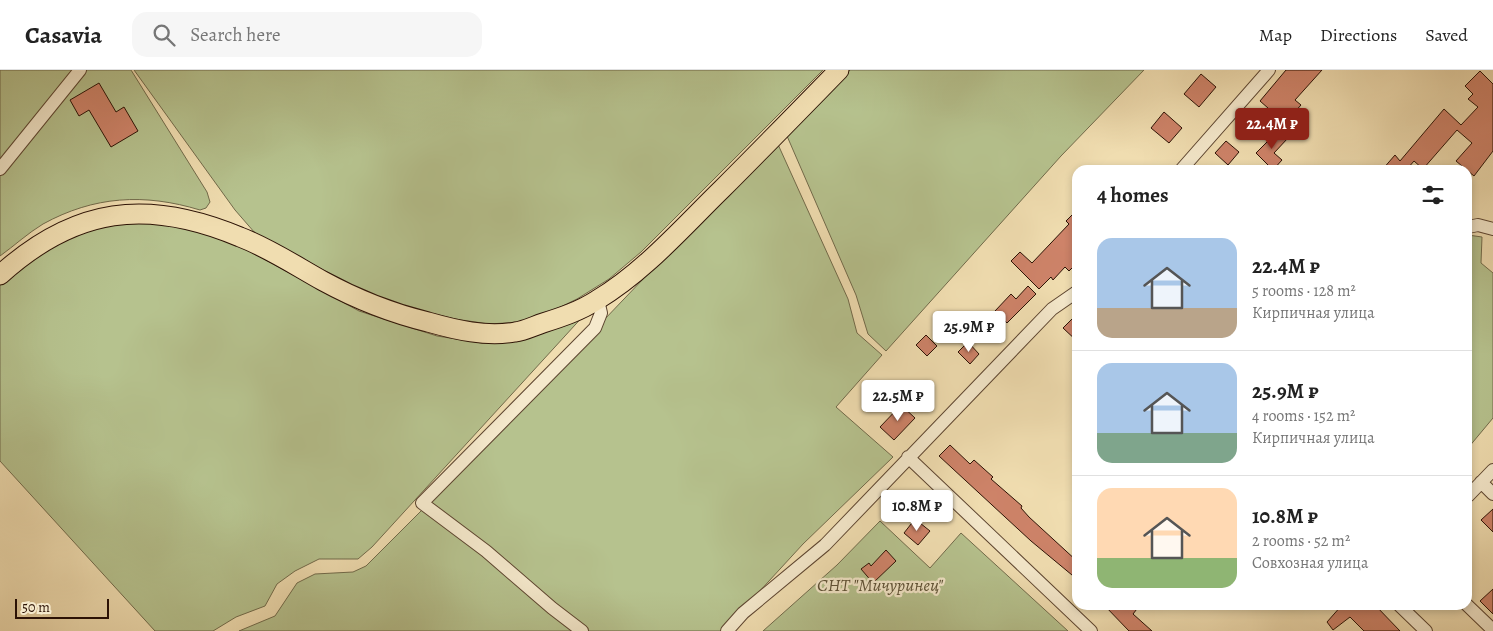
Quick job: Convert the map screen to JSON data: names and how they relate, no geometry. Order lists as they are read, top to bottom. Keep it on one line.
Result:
{"parks":["СНТ \"Мичуринец\""],"scale_bar":"50 m","page":{"header":"Casavia","search":"Search here","nav":["Map","Directions","Saved"],"price":["22.4M ₽","25.9M ₽","22.5M ₽","10.8M ₽"],"heading":"4 homes","list":[{"name":"22.4M ₽","note":"5 rooms · 128 m² · Кирпичная улица"},{"name":"25.9M ₽","note":"4 rooms · 152 m² · Кирпичная улица"},{"name":"10.8M ₽","note":"2 rooms · 52 m² · Совхозная улица"}],"scale":"50 m"}}
